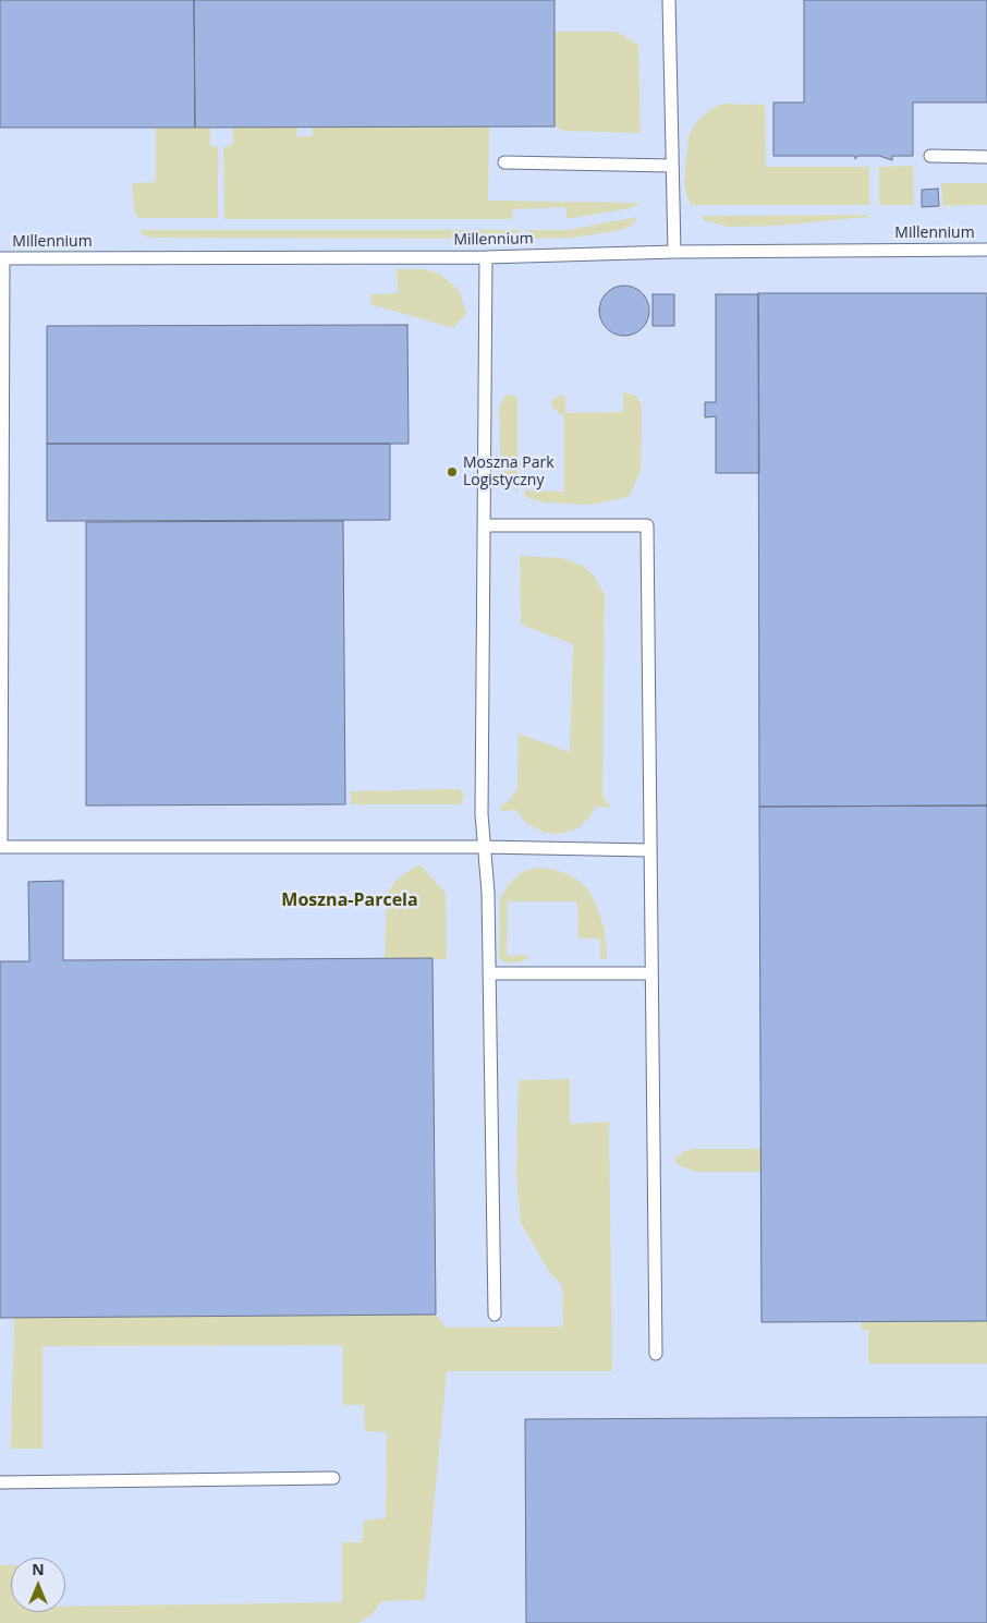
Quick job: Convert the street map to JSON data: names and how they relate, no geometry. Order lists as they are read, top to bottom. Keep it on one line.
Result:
{"streets":{"lane":["Millennium"]},"districts":["Moszna-Parcela"],"places":["Moszna Park Logistyczny"],"north":"top"}
